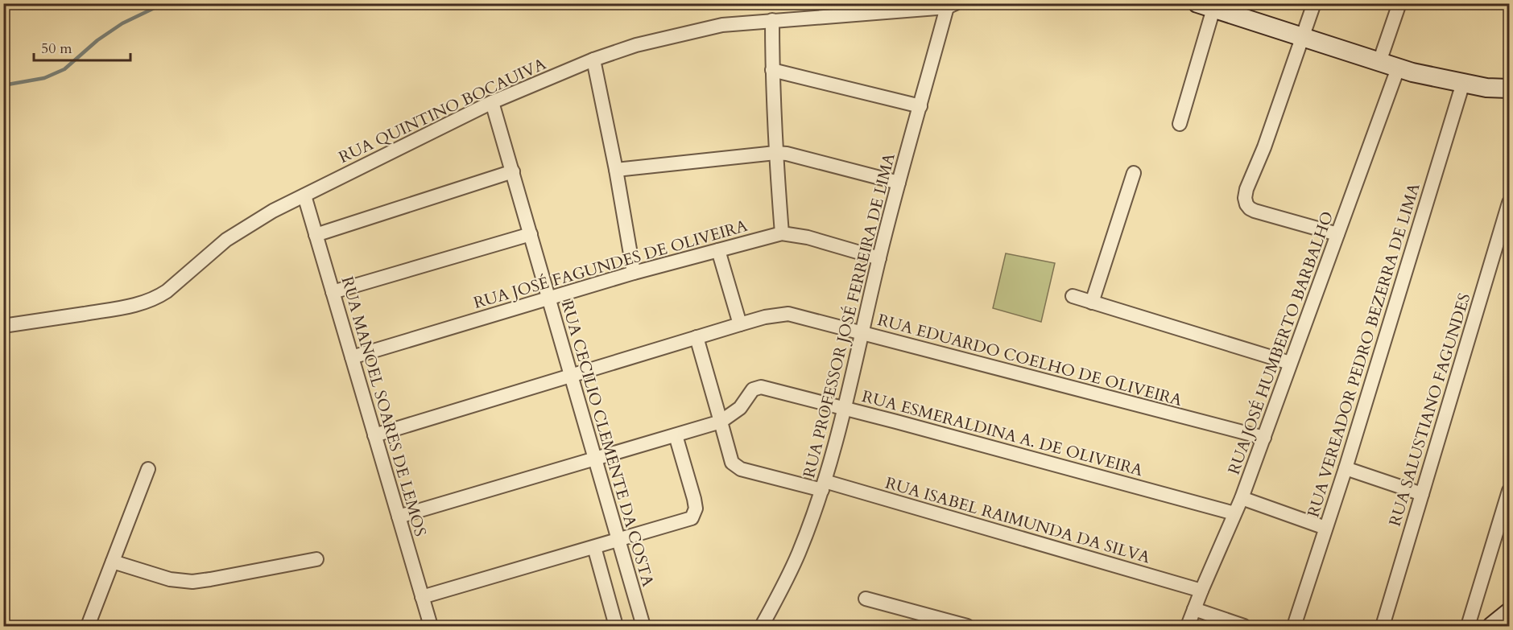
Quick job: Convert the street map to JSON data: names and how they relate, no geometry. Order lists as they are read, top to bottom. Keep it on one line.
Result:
{"streets":{"street":["RUA QUINTINO BOCAUIVA","RUA JOSÉ FAGUNDES DE OLIVEIRA","RUA PROFESSOR JOSÉ FERREIRA DE LIMA","RUA JOSÉ HUMBERTO BARBALHO","RUA VEREADOR PEDRO BEZERRA DE LIMA","RUA EDUARDO COELHO DE OLIVEIRA","RUA MANOEL SOARES DE LEMOS","RUA SALUSTIANO FAGUNDES","RUA ESMERALDINA A. DE OLIVEIRA","RUA CECILIO CLEMENTE DA COSTA","RUA ISABEL RAIMUNDA DA SILVA"]},"crossings":[["RUA QUINTINO BOCAUIVA","RUA PROFESSOR JOSÉ FERREIRA DE LIMA"],["RUA QUINTINO BOCAUIVA","RUA MANOEL SOARES DE LEMOS"],["RUA QUINTINO BOCAUIVA","RUA CECILIO CLEMENTE DA COSTA"],["RUA JOSÉ FAGUNDES DE OLIVEIRA","RUA PROFESSOR JOSÉ FERREIRA DE LIMA"],["RUA JOSÉ FAGUNDES DE OLIVEIRA","RUA MANOEL SOARES DE LEMOS"],["RUA JOSÉ FAGUNDES DE OLIVEIRA","RUA CECILIO CLEMENTE DA COSTA"],["RUA PROFESSOR JOSÉ FERREIRA DE LIMA","RUA EDUARDO COELHO DE OLIVEIRA"],["RUA PROFESSOR JOSÉ FERREIRA DE LIMA","RUA ESMERALDINA A. DE OLIVEIRA"],["RUA PROFESSOR JOSÉ FERREIRA DE LIMA","RUA ISABEL RAIMUNDA DA SILVA"],["RUA JOSÉ HUMBERTO BARBALHO","RUA EDUARDO COELHO DE OLIVEIRA"],["RUA JOSÉ HUMBERTO BARBALHO","RUA ESMERALDINA A. DE OLIVEIRA"],["RUA JOSÉ HUMBERTO BARBALHO","RUA ISABEL RAIMUNDA DA SILVA"],["RUA ESMERALDINA A. DE OLIVEIRA","RUA ISABEL RAIMUNDA DA SILVA"]],"scale_bar":"50 m"}
